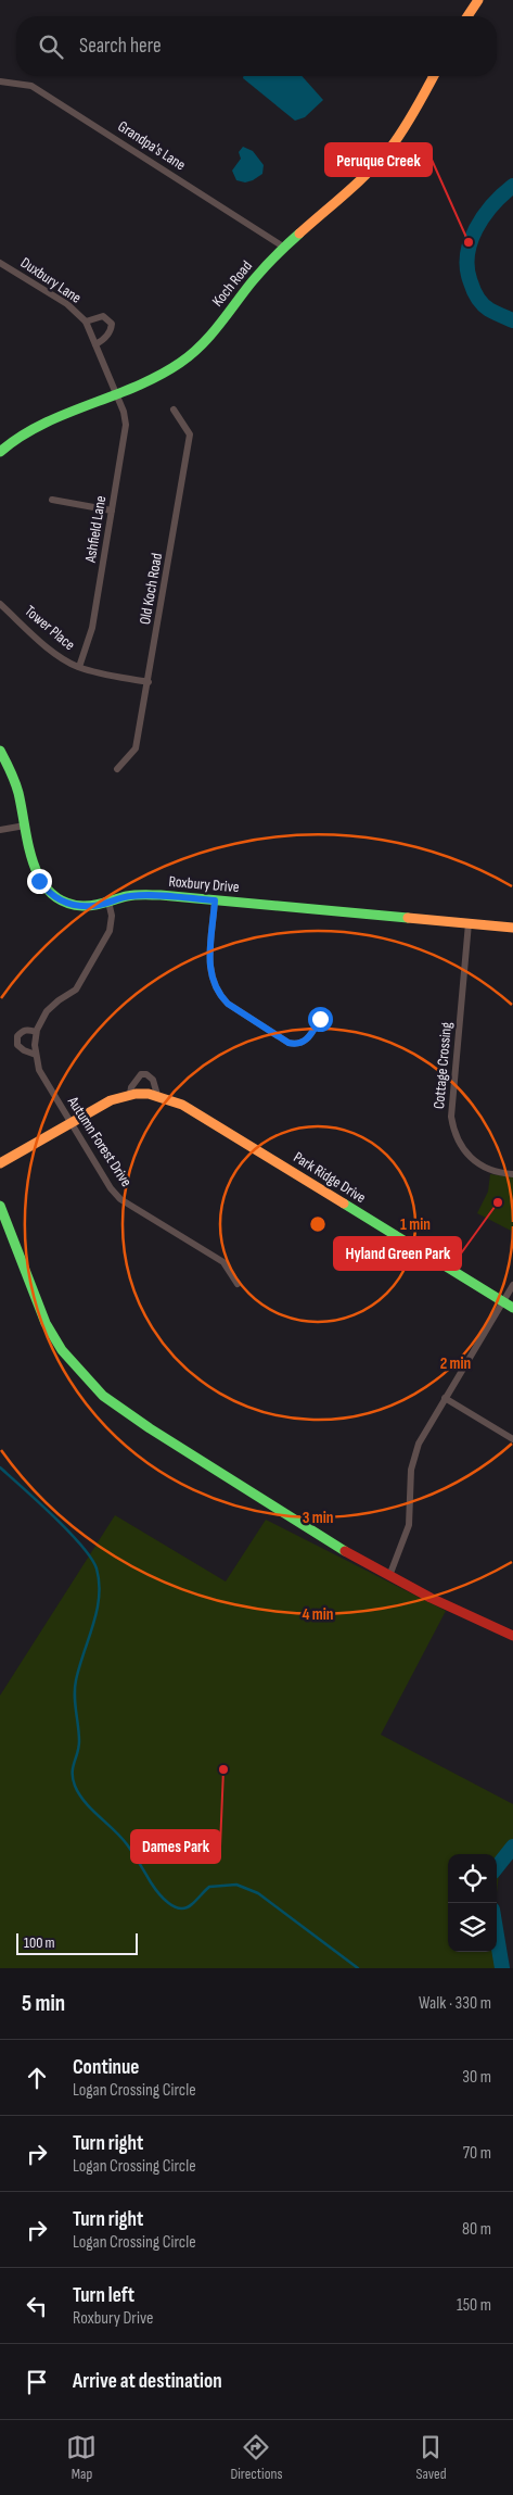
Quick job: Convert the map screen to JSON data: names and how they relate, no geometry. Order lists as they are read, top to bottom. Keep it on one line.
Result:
{"streets":{"street":["Grandpa's Lane","Duxbury Lane","Koch Road","Ashfield Lane","Old Koch Road","Tower Place","Roxbury Drive","Cottage Crossing","Autumn Forest Drive","Park Ridge Drive"]},"crossings":[["Grandpa's Lane","Koch Road"],["Duxbury Lane","Koch Road"],["Duxbury Lane","Ashfield Lane"],["Koch Road","Ashfield Lane"],["Ashfield Lane","Tower Place"],["Old Koch Road","Tower Place"],["Roxbury Drive","Cottage Crossing"],["Roxbury Drive","Autumn Forest Drive"],["Autumn Forest Drive","Park Ridge Drive"]],"places":["Peruque Creek","Hyland Green Park","Dames Park"],"scale_bar":"100 m","page":{"search":"Search here","scale":"100 m","heading":["5 min","Walk · 330 m"],"list":[["Continue","Logan Crossing Circle","30 m"],["Turn right","Logan Crossing Circle","70 m"],["Turn right","Logan Crossing Circle","80 m"],["Turn left","Roxbury Drive","150 m"],"Arrive at destination"],"nav":["Map","Directions","Saved"]},"rings":["1 min","2 min","3 min","4 min"]}
